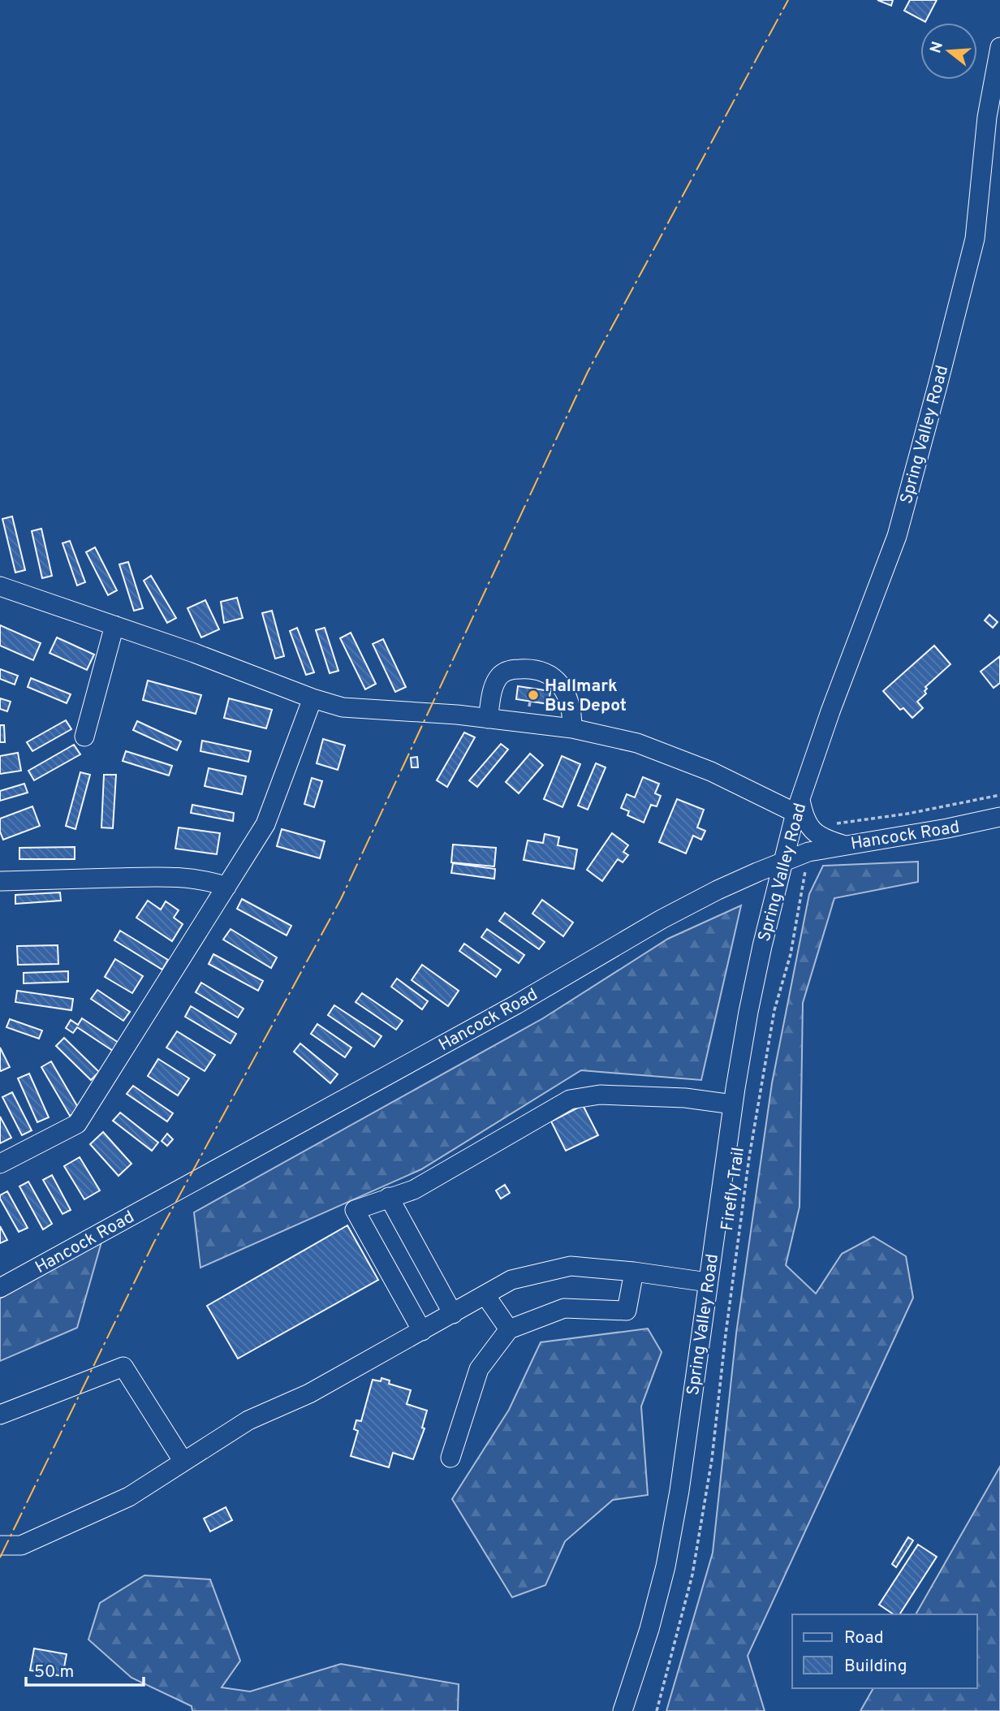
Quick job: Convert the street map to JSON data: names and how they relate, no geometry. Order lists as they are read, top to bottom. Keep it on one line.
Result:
{"streets":{"street":["Spring Valley Road","Hancock Road"],"path":["Firefly Trail"]},"crossings":[["Spring Valley Road","Hancock Road"]],"places":["Hallmark Bus Depot"],"legend":["Road","Building"],"scale_bar":"50 m","north":"left"}
